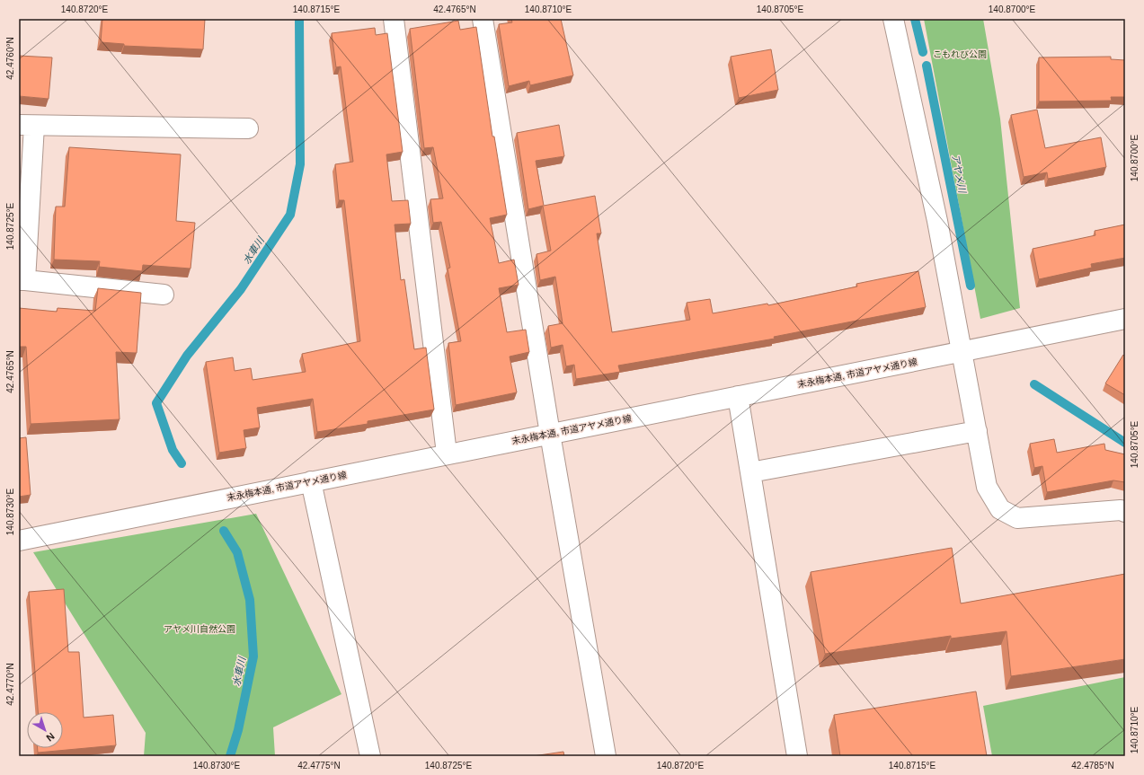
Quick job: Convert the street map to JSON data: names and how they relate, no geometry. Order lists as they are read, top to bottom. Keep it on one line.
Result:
{"streets":{"street":["末永梅本通, 市道アヤメ通り線"]},"water":["アヤメ川","水車川"],"parks":["こもれび公園","アヤメ川自然公園"],"north":"bottom right","coordinates":["140.8720°E","140.8715°E","42.4765°N","140.8710°E","140.8705°E","140.8700°E","42.4760°N","140.8725°E","140.8730°E","42.4770°N","42.4775°N","42.4785°N"]}
